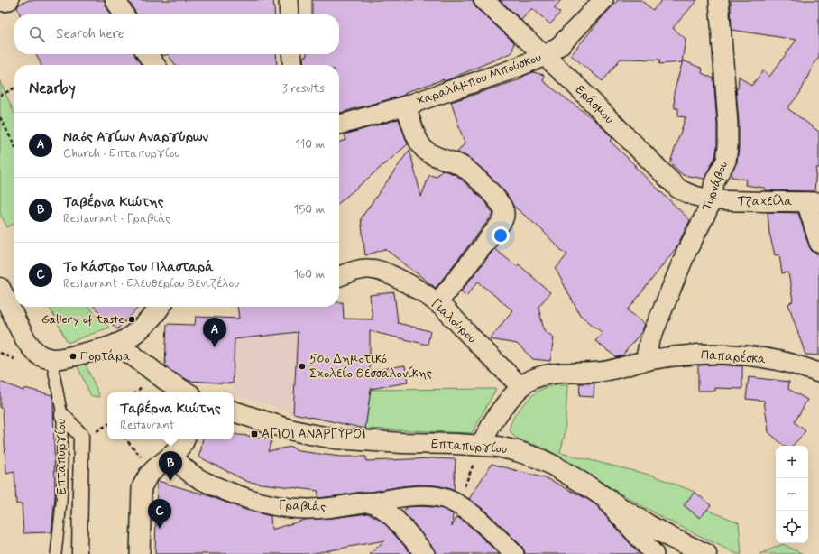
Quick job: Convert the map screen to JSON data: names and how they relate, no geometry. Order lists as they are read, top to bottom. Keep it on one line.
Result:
{"streets":{"main road":["Επταπυργίου"],"street":["Χαραλάμπου Μπούσκου","Εράσμου","Τυρνάβου","Τζαχείλα","Γιαλούρου","Παπαρέσκα","Γραβιάς"]},"crossings":[["Χαραλάμπου Μπούσκου","Εράσμου"],["Εράσμου","Τυρνάβου"],["Εράσμου","Τζαχείλα"],["Τυρνάβου","Τζαχείλα"],["Τυρνάβου","Παπαρέσκα"],["Γιαλούρου","Παπαρέσκα"],["Παπαρέσκα","Επταπυργίου"]],"places":{"other":["Gallery of taste","Πορτάρα","50ο Δημοτικό Σχολείο Θεσσαλονίκης"],"transit":["ΑΓΙΟΙ ΑΝΑΡΓΥΡΟΙ"]},"page":{"search":"Search here","heading":["Nearby","3 results"],"list":[{"mark":"A","name":"Ναός Αγίων Αναργύρων","note":"Church · Επταπυργίου","value":"110 m"},{"mark":"B","name":"Ταβέρνα Κιώτης","note":"Restaurant · Γραβιάς","value":"150 m"},{"mark":"C","name":"Το Κάστρο του Πλασταρά","note":"Restaurant · Ελευθερίου Βενιζέλου","value":"160 m"}],"pins":["A","B","C"],"popup":["Ταβέρνα Κιώτης","Restaurant"],"map_buttons":["+","−"]}}
